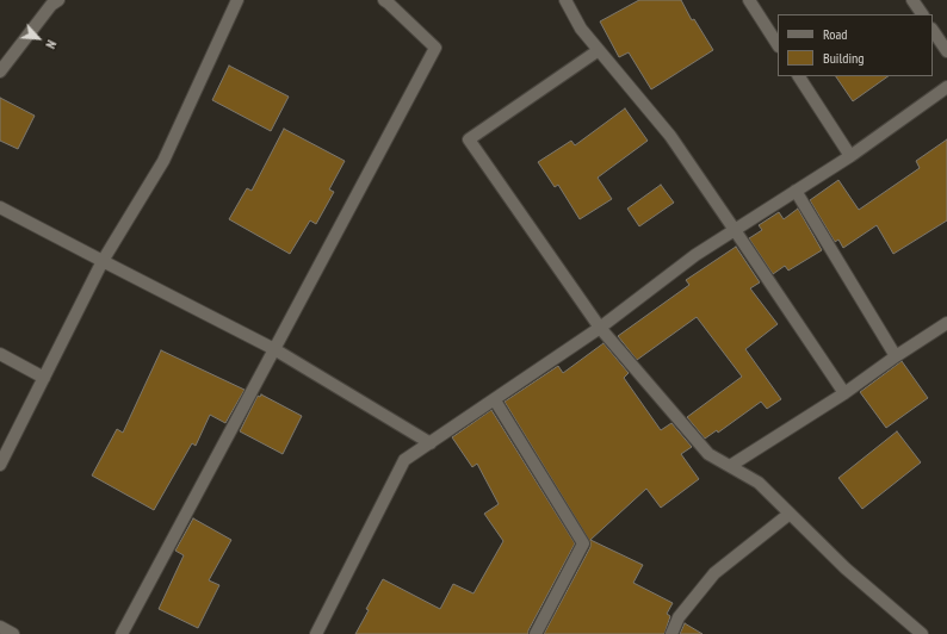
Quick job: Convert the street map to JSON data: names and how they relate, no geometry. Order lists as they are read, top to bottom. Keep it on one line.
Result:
{"legend":["Road","Building"],"north":"bottom right"}
